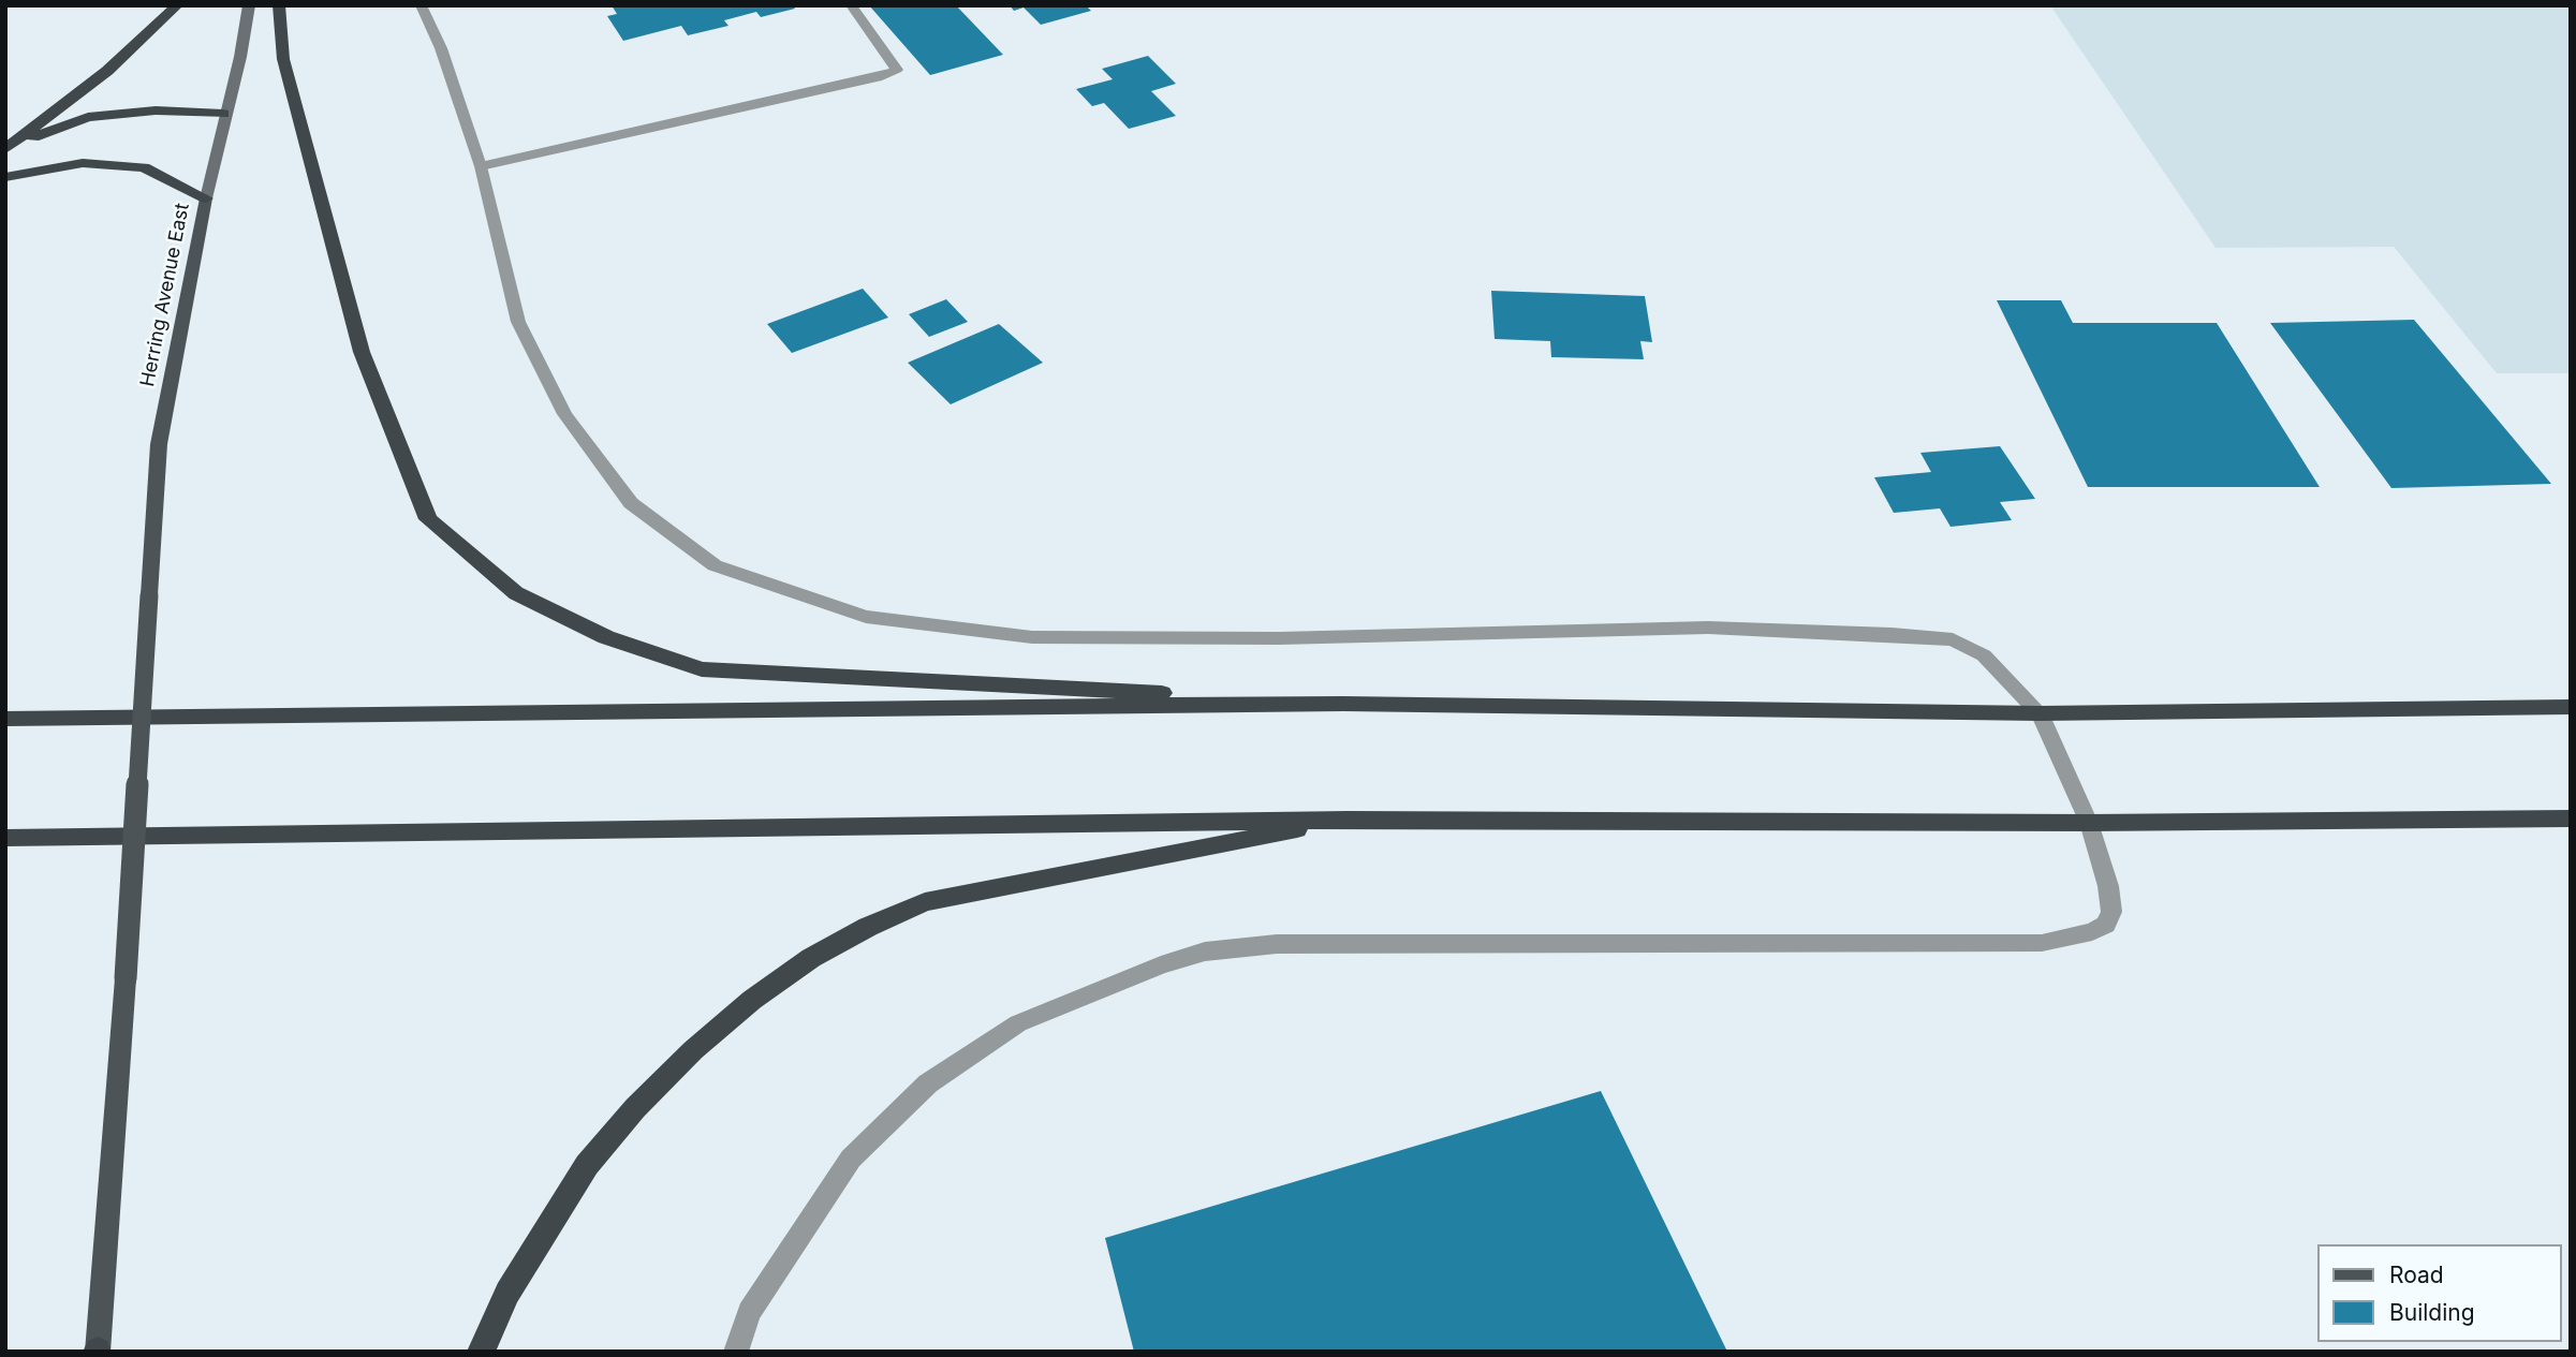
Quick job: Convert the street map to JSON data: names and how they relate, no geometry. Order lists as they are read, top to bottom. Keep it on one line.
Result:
{"streets":{"main road":["Herring Avenue East"]},"legend":["Road","Building"]}
